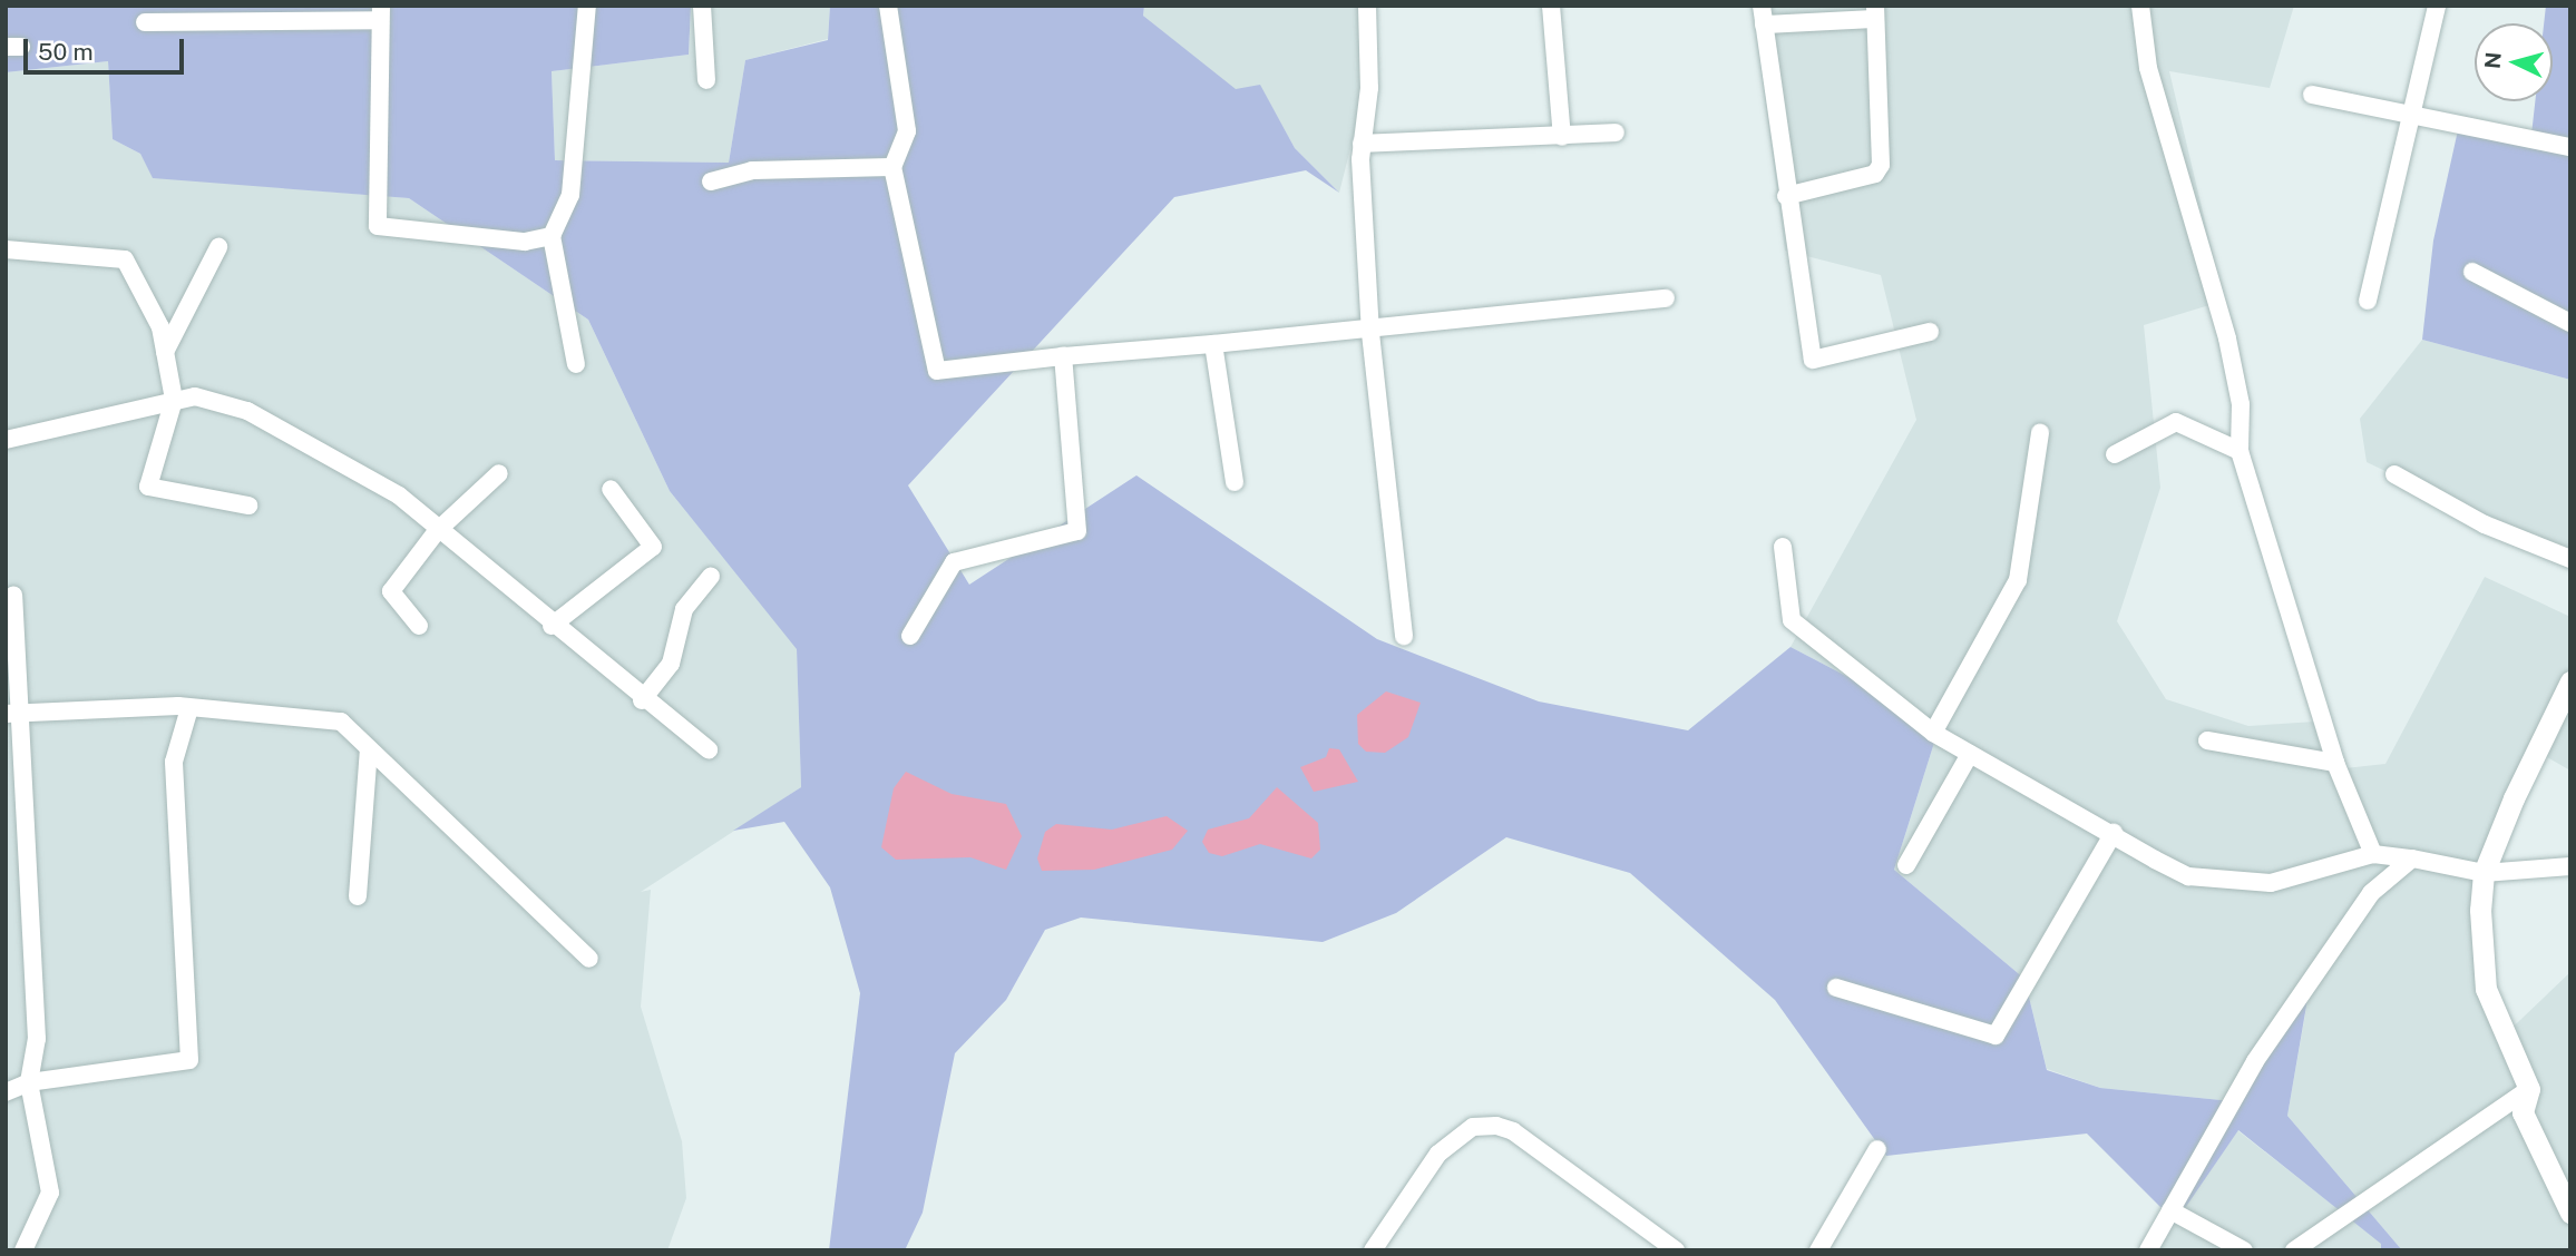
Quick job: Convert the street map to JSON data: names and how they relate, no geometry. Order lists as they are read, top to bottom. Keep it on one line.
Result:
{"scale_bar":"50 m","north":"left"}
